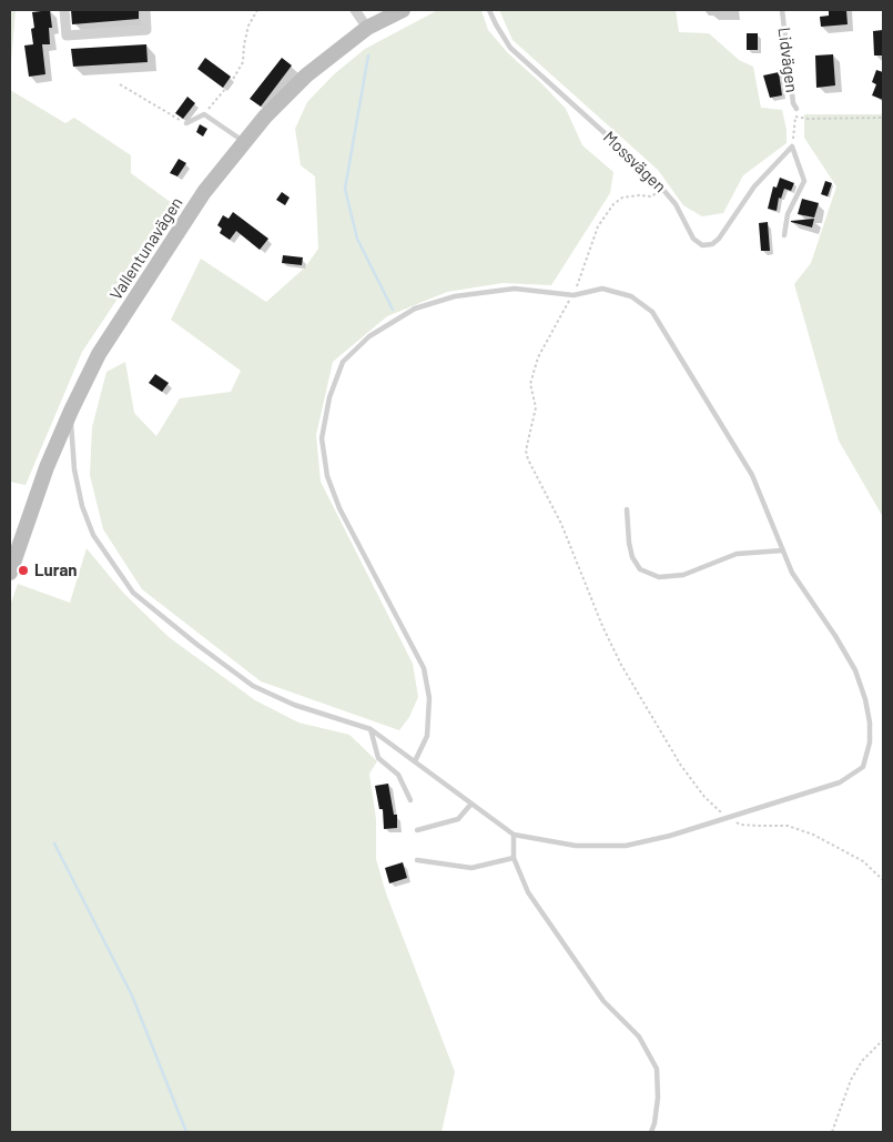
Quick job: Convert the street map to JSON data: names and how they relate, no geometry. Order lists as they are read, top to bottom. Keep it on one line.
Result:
{"streets":{"main road":["Vallentunavägen"],"lane":["Lidvägen","Mossvägen"]},"places":["Luran"]}
